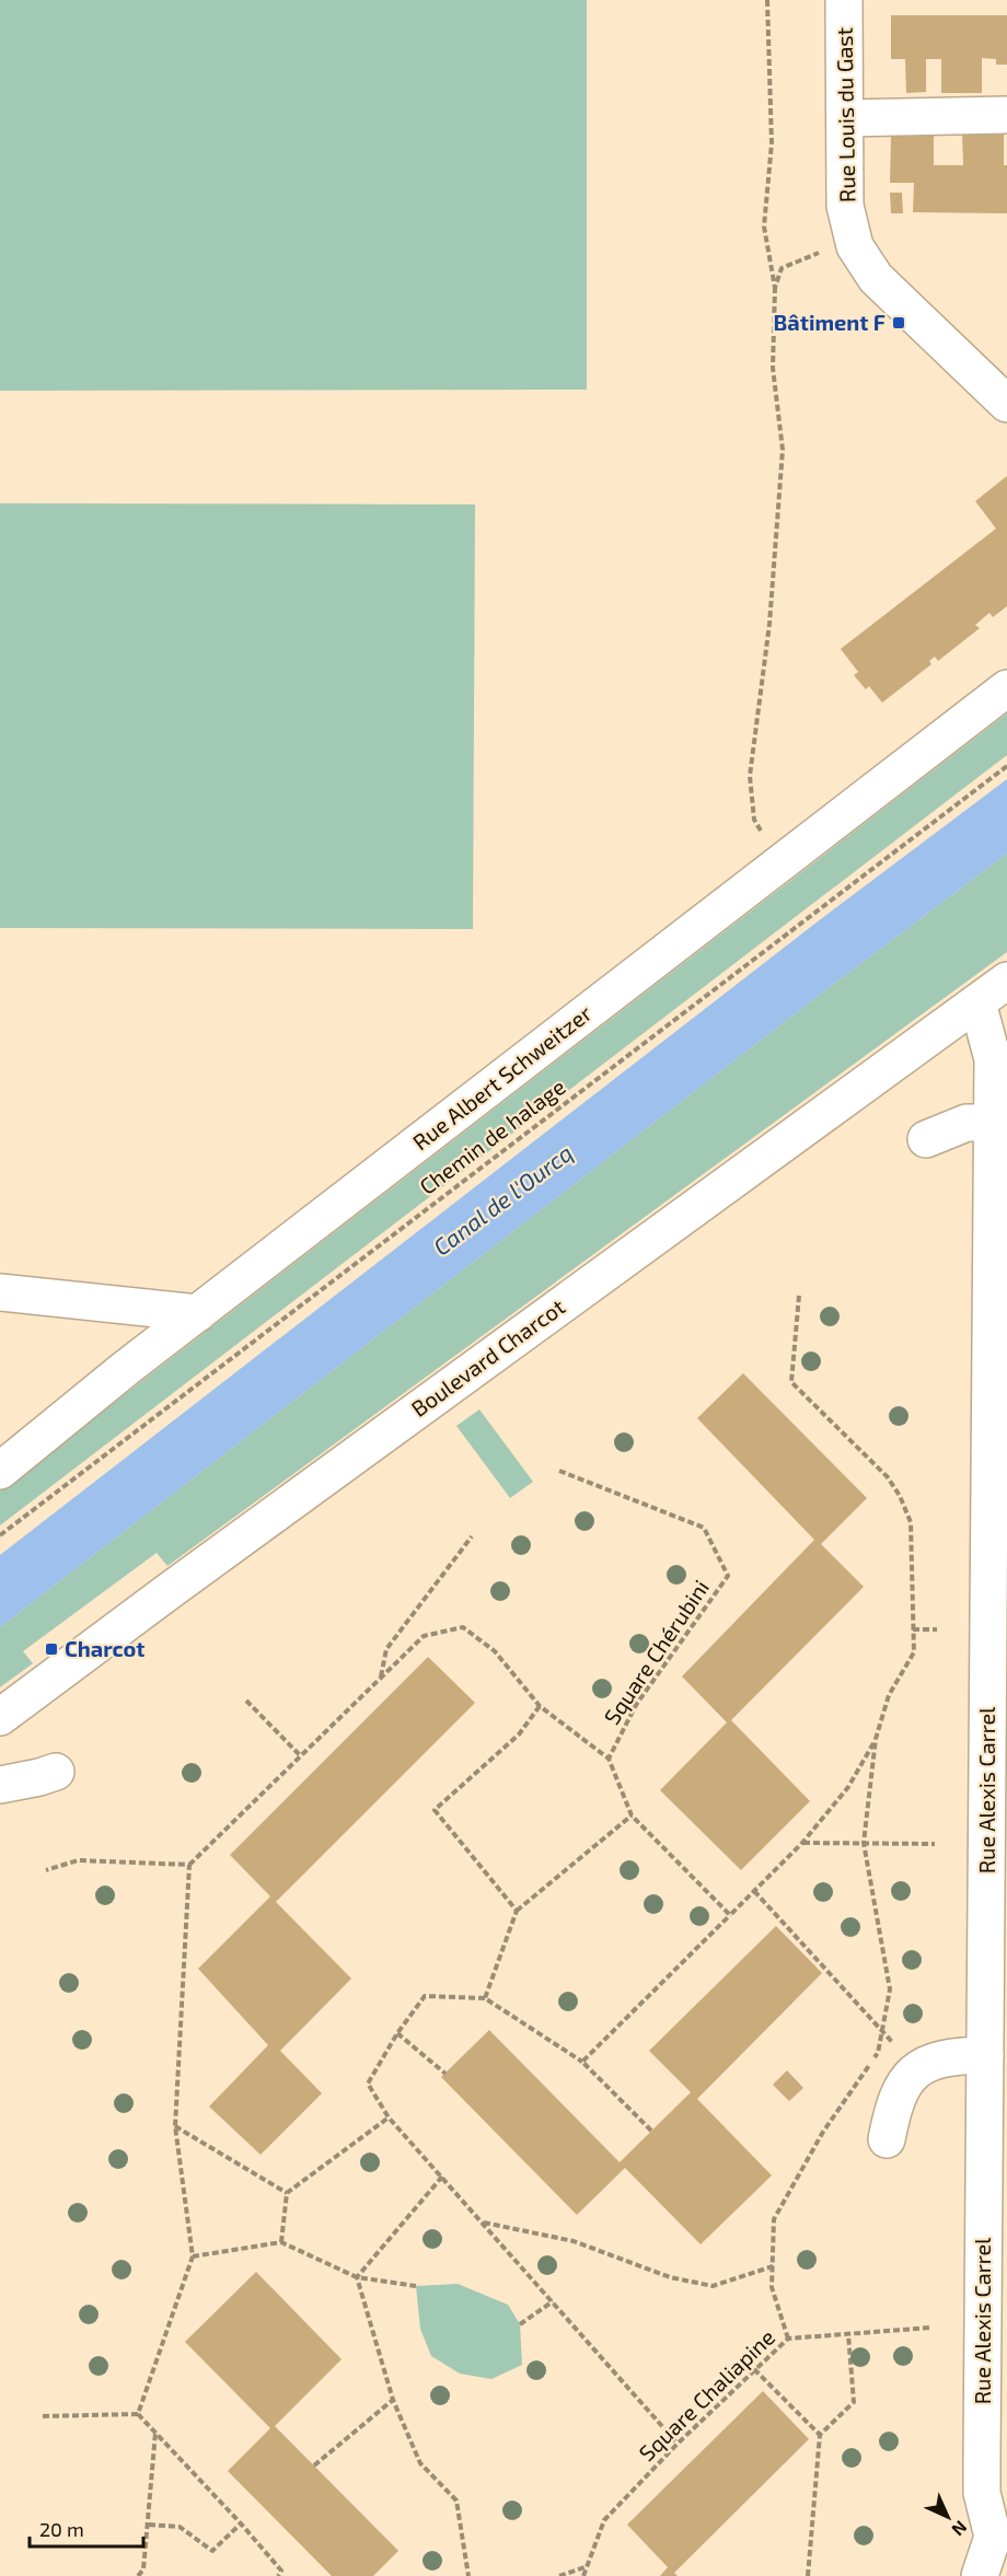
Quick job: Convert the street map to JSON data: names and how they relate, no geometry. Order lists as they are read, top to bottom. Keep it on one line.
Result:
{"streets":{"street":["Rue Louis du Gast","Rue Albert Schweitzer","Boulevard Charcot","Rue Alexis Carrel"],"path":["Chemin de halage","Square Chérubini","Square Chaliapine"]},"crossings":[["Boulevard Charcot","Rue Alexis Carrel"]],"water":["Canal de l'Ourcq"],"places":{"transit":["Bâtiment F","Charcot"]},"scale_bar":"20 m","north":"bottom right"}
